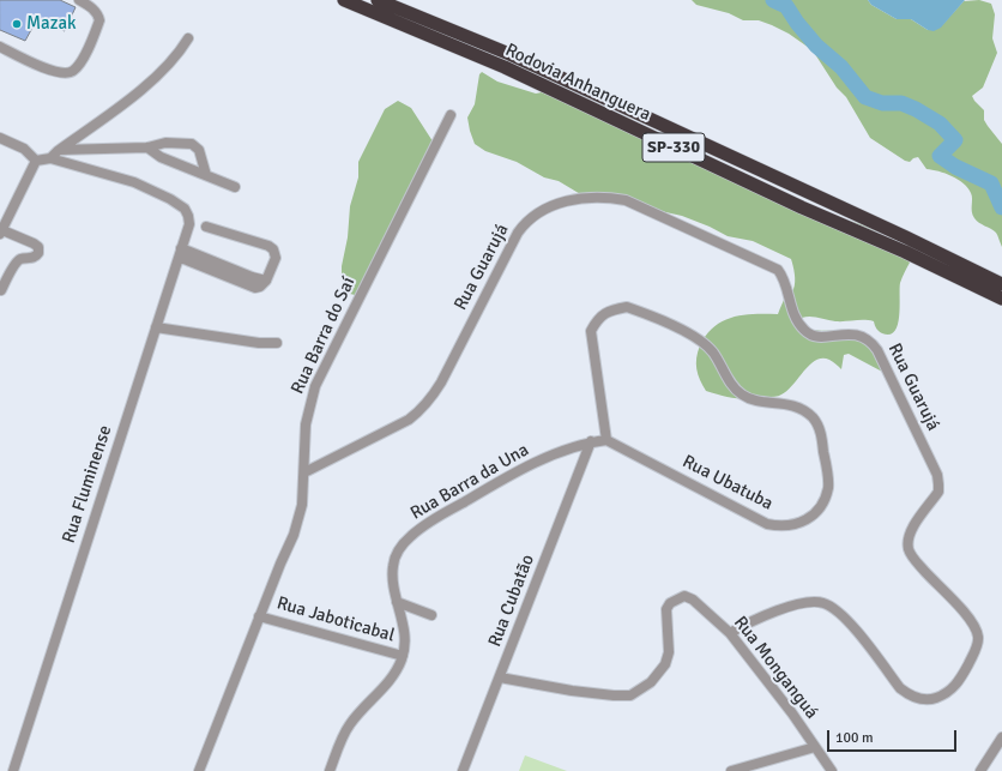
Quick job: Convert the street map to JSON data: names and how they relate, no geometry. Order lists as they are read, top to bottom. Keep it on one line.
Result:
{"streets":{"highway":["Rodovia Anhanguera","SP-330"],"street":["Rua Guarujá","Rua Barra do Saí","Rua Barra da Una","Rua Ubatuba","Rua Fluminense","Rua Cubatão","Rua Jaboticabal","Rua Monganguá"]},"crossings":[["Rua Guarujá","Rua Barra do Saí"],["Rua Guarujá","Rua Monganguá"],["Rua Barra do Saí","Rua Jaboticabal"],["Rua Barra da Una","Rua Ubatuba"],["Rua Barra da Una","Rua Cubatão"],["Rua Barra da Una","Rua Jaboticabal"],["Rua Cubatão","Rua Monganguá"]],"places":["Mazak"],"scale_bar":"100 m"}
